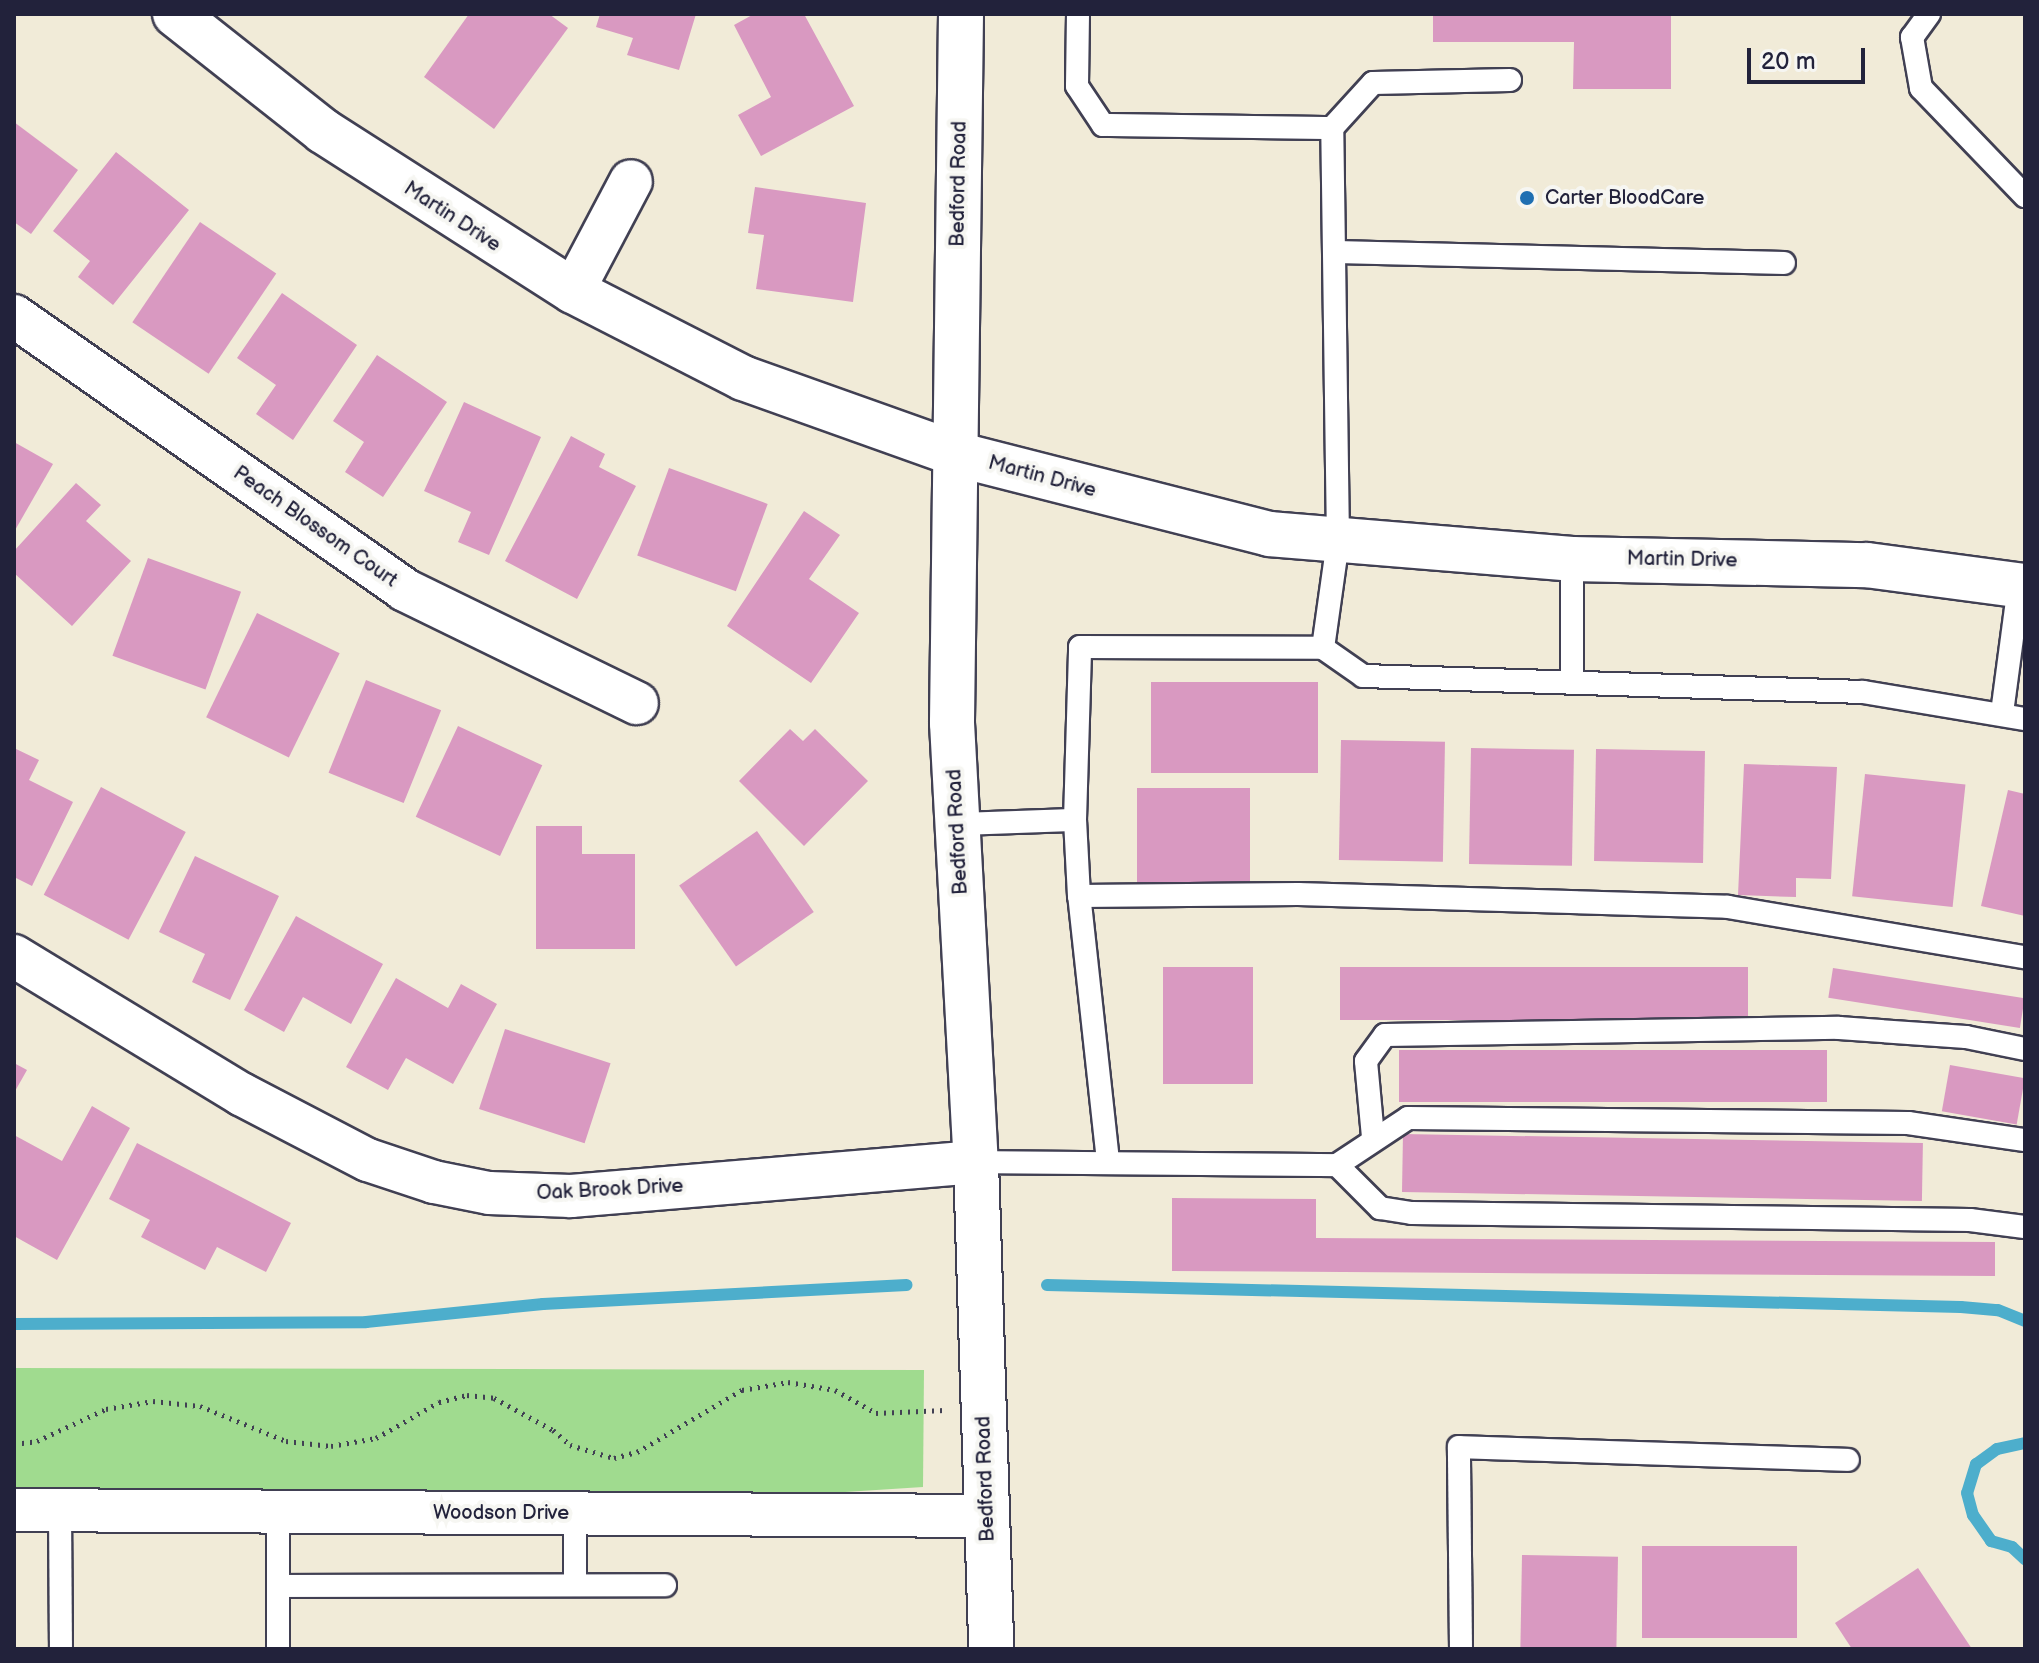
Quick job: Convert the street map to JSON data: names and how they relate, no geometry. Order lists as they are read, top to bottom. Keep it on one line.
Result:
{"streets":{"street":["Bedford Road","Martin Drive","Peach Blossom Court","Oak Brook Drive","Woodson Drive"]},"crossings":[["Bedford Road","Martin Drive"],["Bedford Road","Oak Brook Drive"],["Bedford Road","Woodson Drive"]],"places":["Carter BloodCare"],"scale_bar":"20 m"}
